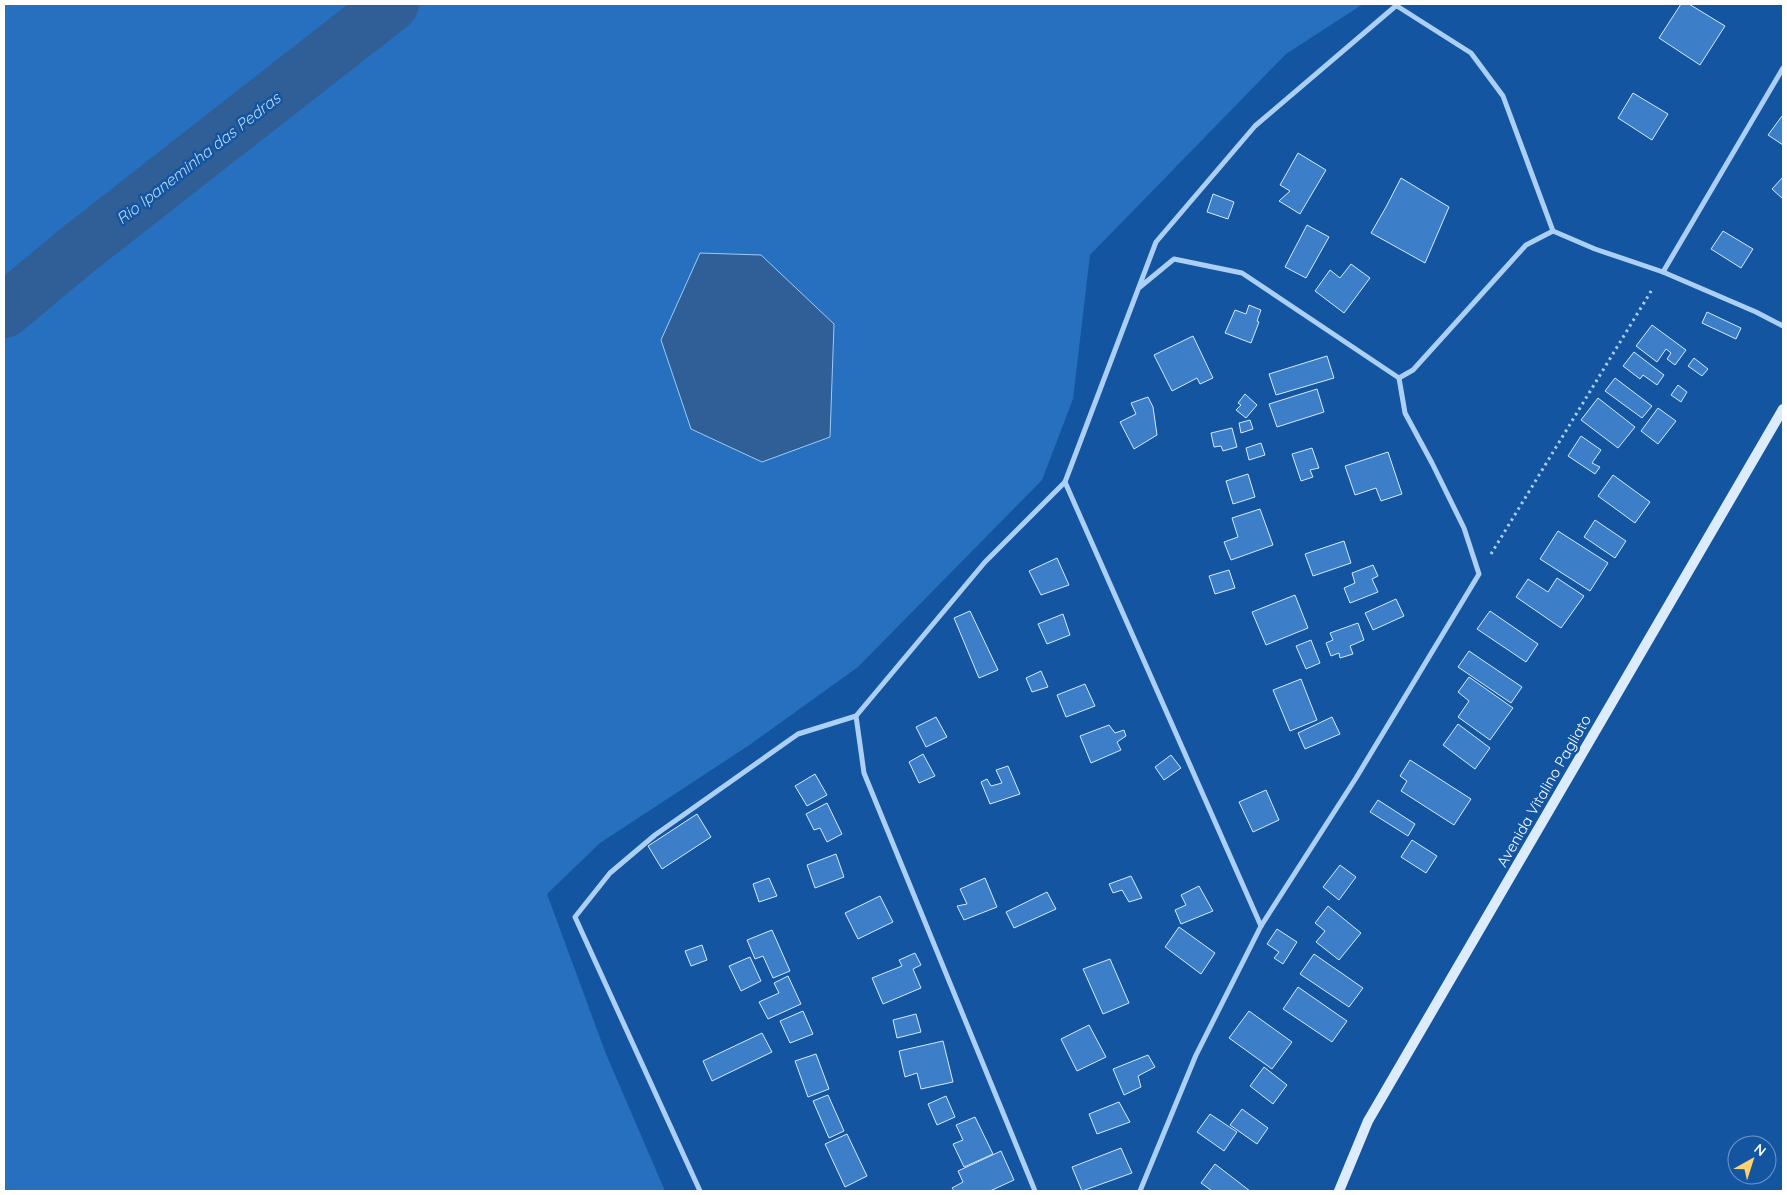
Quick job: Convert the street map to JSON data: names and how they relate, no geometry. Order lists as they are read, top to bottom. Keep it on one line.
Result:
{"streets":{"street":["Avenida Vitalino Pagliato"]},"water":["Rio Ipaneminha das Pedras"],"north":"top right"}
